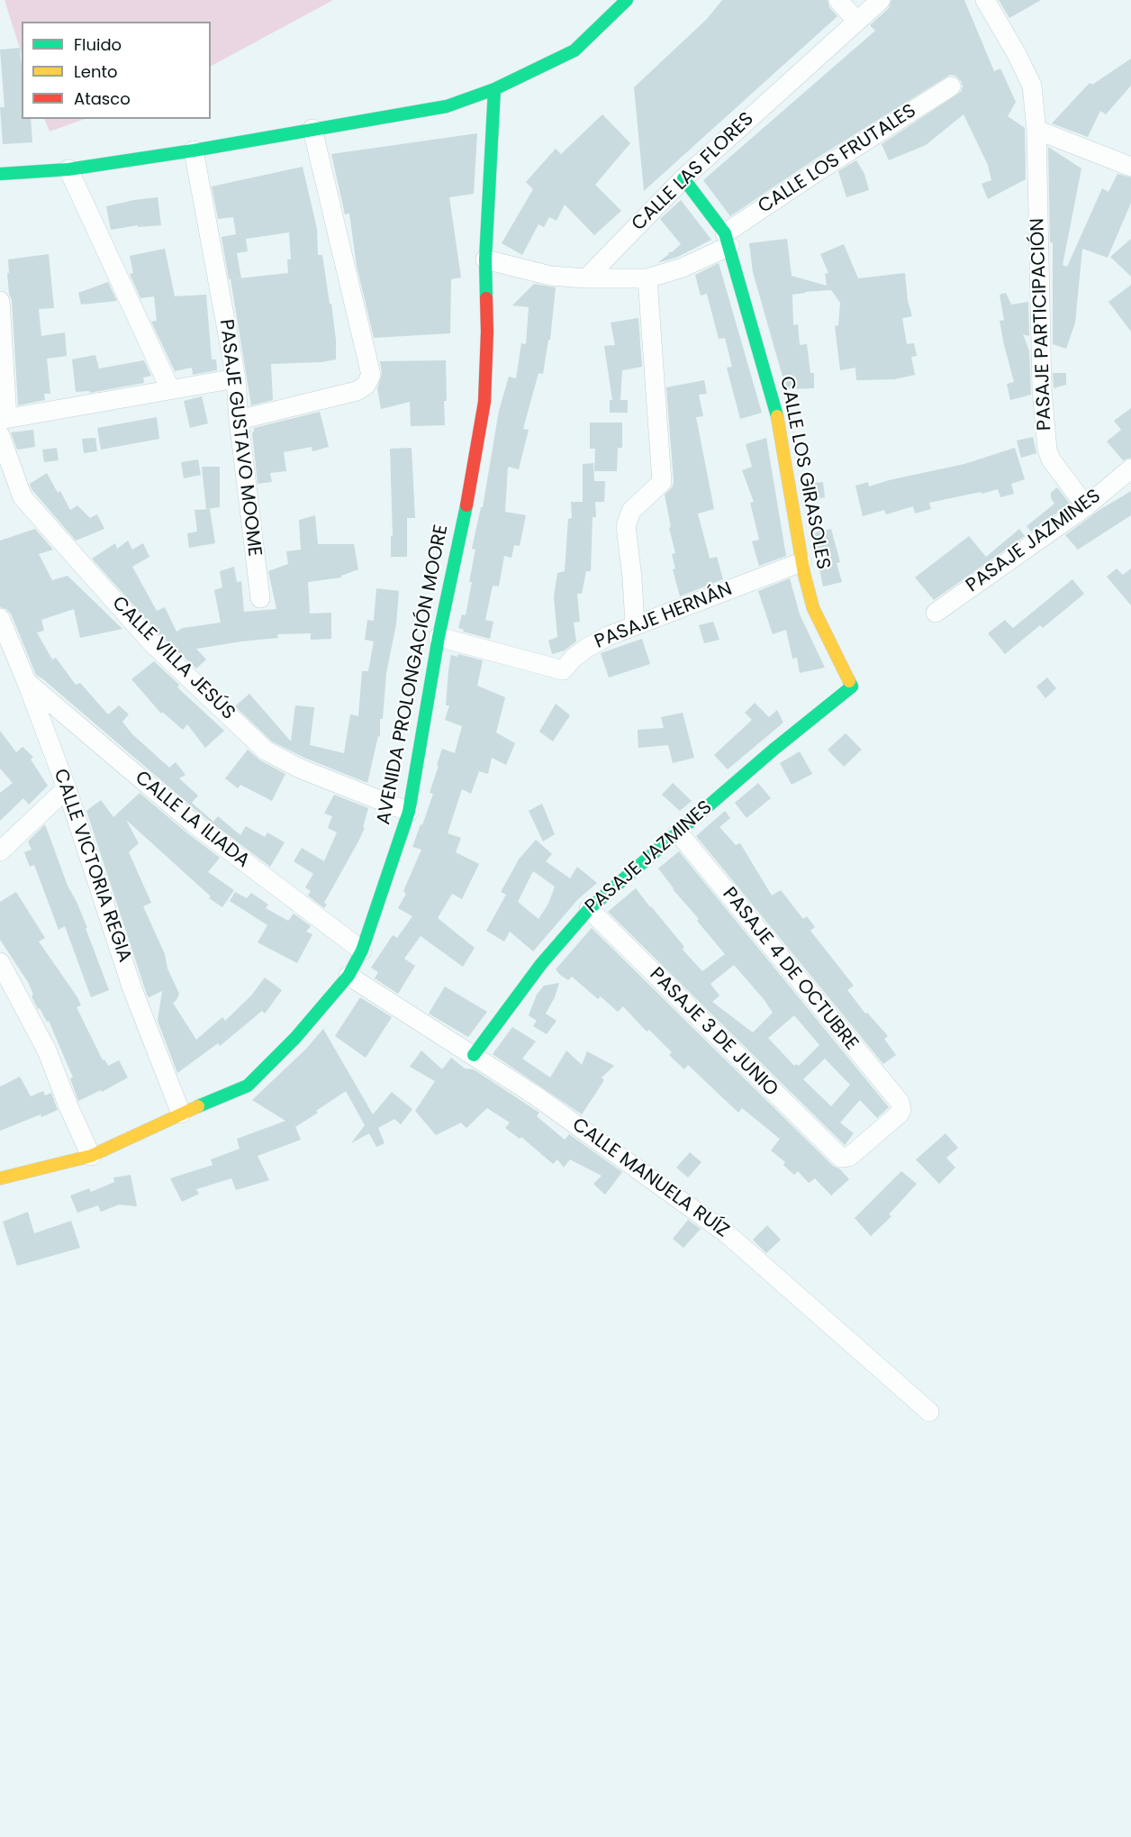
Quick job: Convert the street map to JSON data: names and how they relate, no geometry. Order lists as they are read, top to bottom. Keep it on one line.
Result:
{"streets":{"street":["CALLE LOS FRUTALES","CALLE LAS FLORES","PASAJE PARTICIPACIÓN","PASAJE GUSTAVO MOOME","CALLE LOS GIRASOLES","PASAJE JAZMINES","PASAJE HERNÁN","CALLE VILLA JESÚS","AVENIDA PROLONGACIÓN MOORE","CALLE LA ILIADA","CALLE VICTORIA REGIA","PASAJE 4 DE OCTUBRE","PASAJE 3 DE JUNIO","CALLE MANUELA RUÍZ"]},"crossings":[["CALLE LOS FRUTALES","CALLE LAS FLORES"],["CALLE LOS FRUTALES","CALLE LOS GIRASOLES"],["CALLE LAS FLORES","CALLE LOS GIRASOLES"],["PASAJE PARTICIPACIÓN","PASAJE JAZMINES"],["CALLE LOS GIRASOLES","PASAJE JAZMINES"],["CALLE LOS GIRASOLES","PASAJE HERNÁN"],["PASAJE JAZMINES","PASAJE 4 DE OCTUBRE"],["PASAJE JAZMINES","PASAJE 3 DE JUNIO"],["PASAJE JAZMINES","CALLE MANUELA RUÍZ"],["PASAJE HERNÁN","AVENIDA PROLONGACIÓN MOORE"],["CALLE VILLA JESÚS","AVENIDA PROLONGACIÓN MOORE"],["AVENIDA PROLONGACIÓN MOORE","CALLE LA ILIADA"],["AVENIDA PROLONGACIÓN MOORE","CALLE VICTORIA REGIA"],["AVENIDA PROLONGACIÓN MOORE","CALLE MANUELA RUÍZ"],["CALLE LA ILIADA","CALLE VICTORIA REGIA"],["PASAJE 4 DE OCTUBRE","PASAJE 3 DE JUNIO"]],"legend":["Fluido","Lento","Atasco"]}
